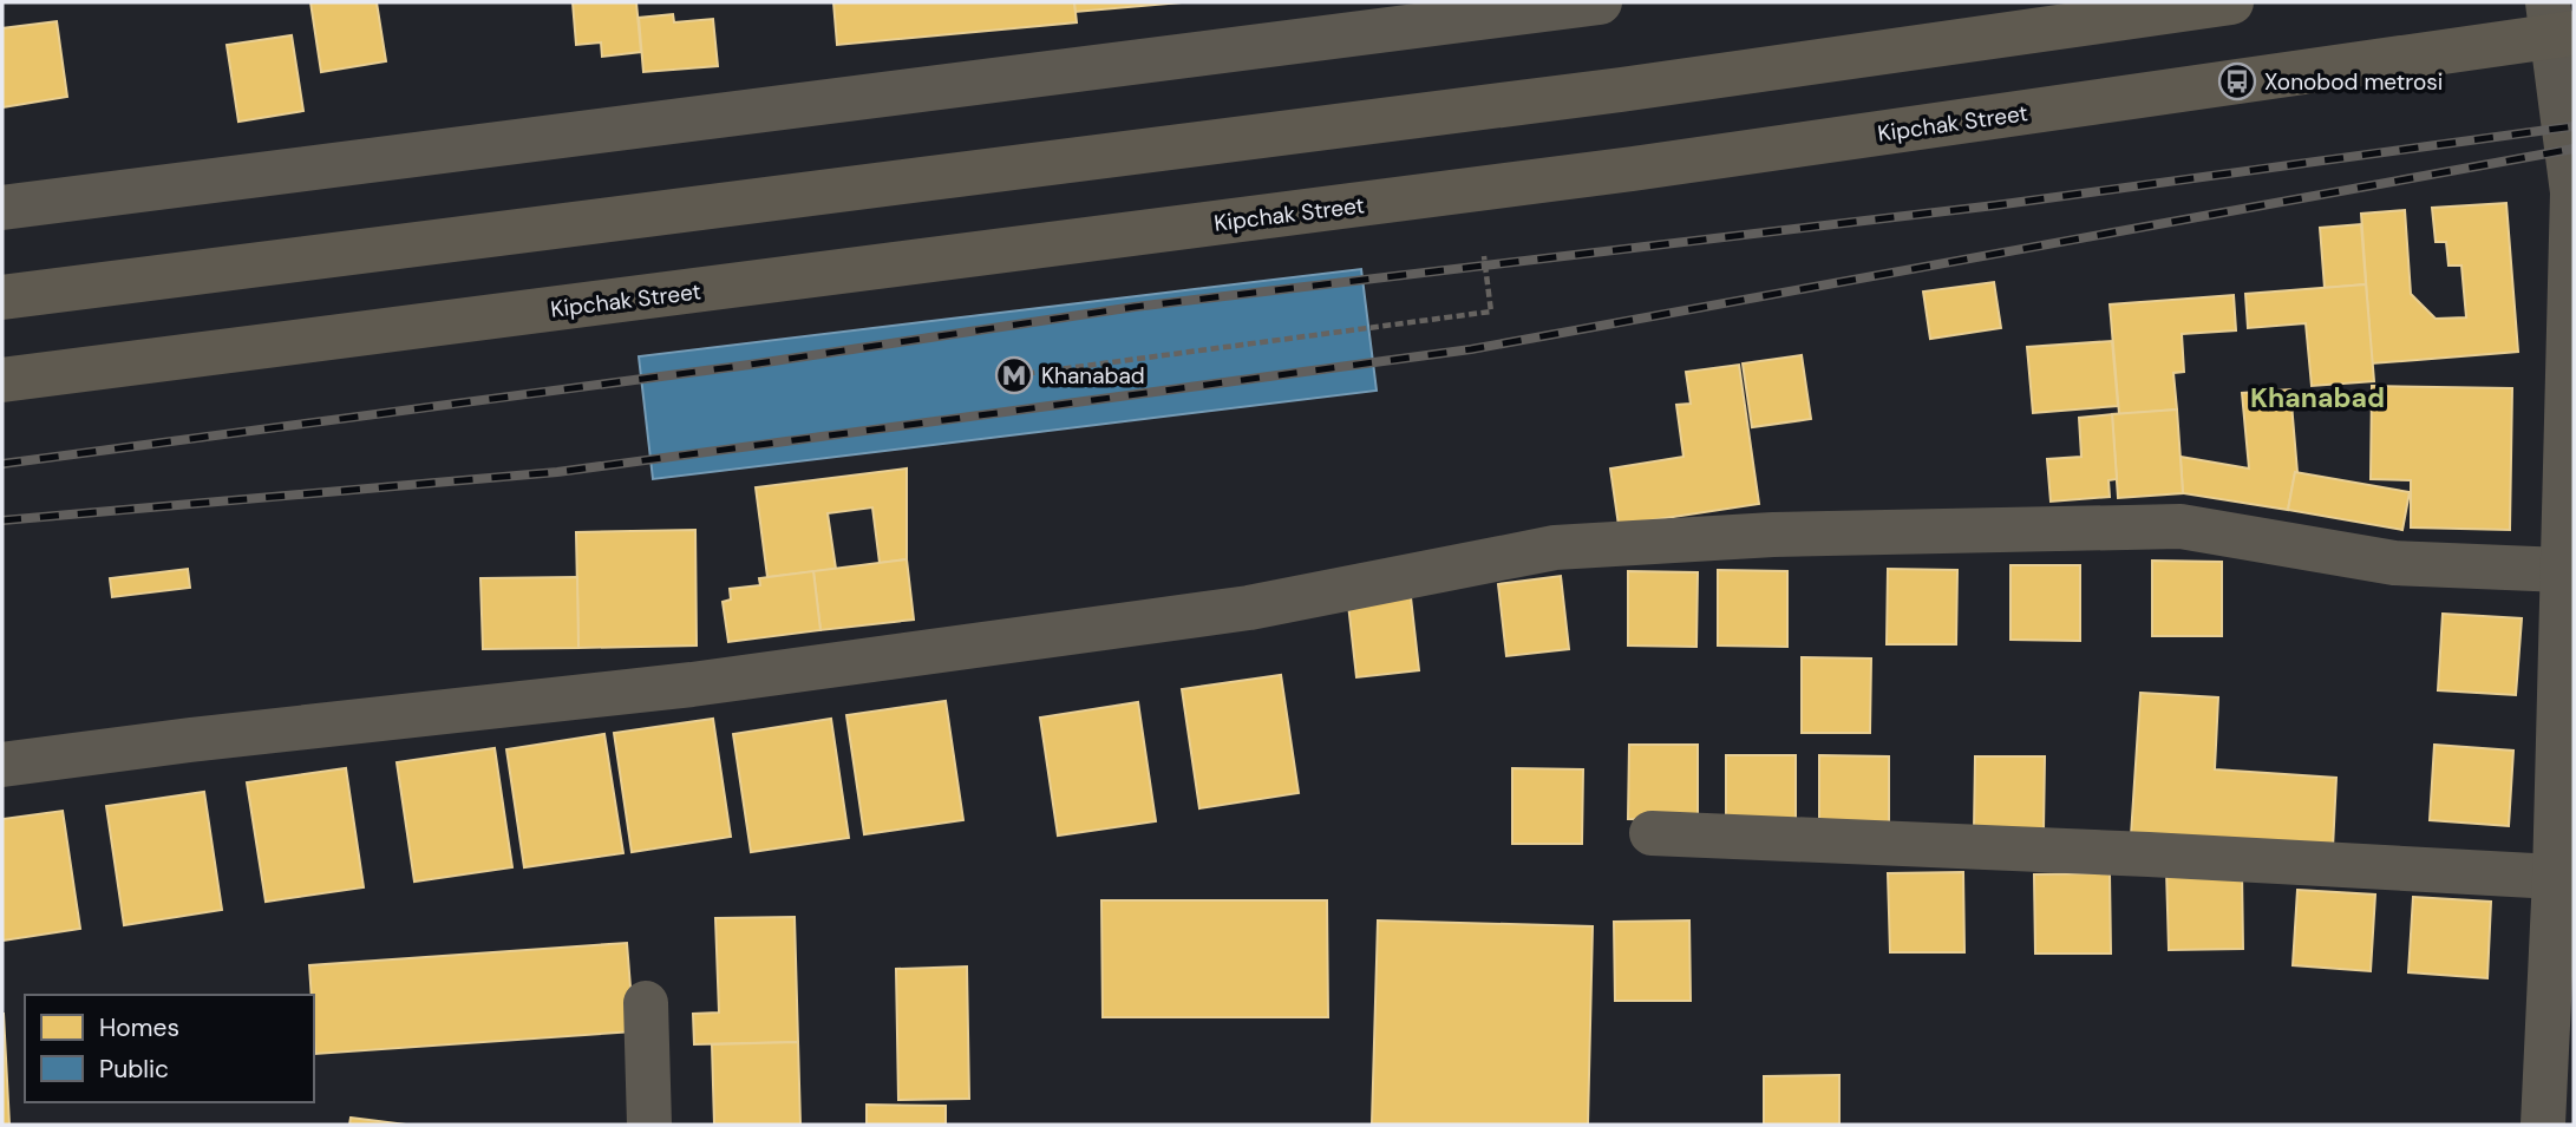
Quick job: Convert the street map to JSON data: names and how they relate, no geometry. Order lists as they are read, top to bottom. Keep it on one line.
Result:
{"streets":{"main road":["Kipchak Street"]},"districts":["Khanabad"],"places":{"bus stop":["Xonobod metrosi"],"metro station":["Khanabad"]},"legend":["Homes","Public"]}
